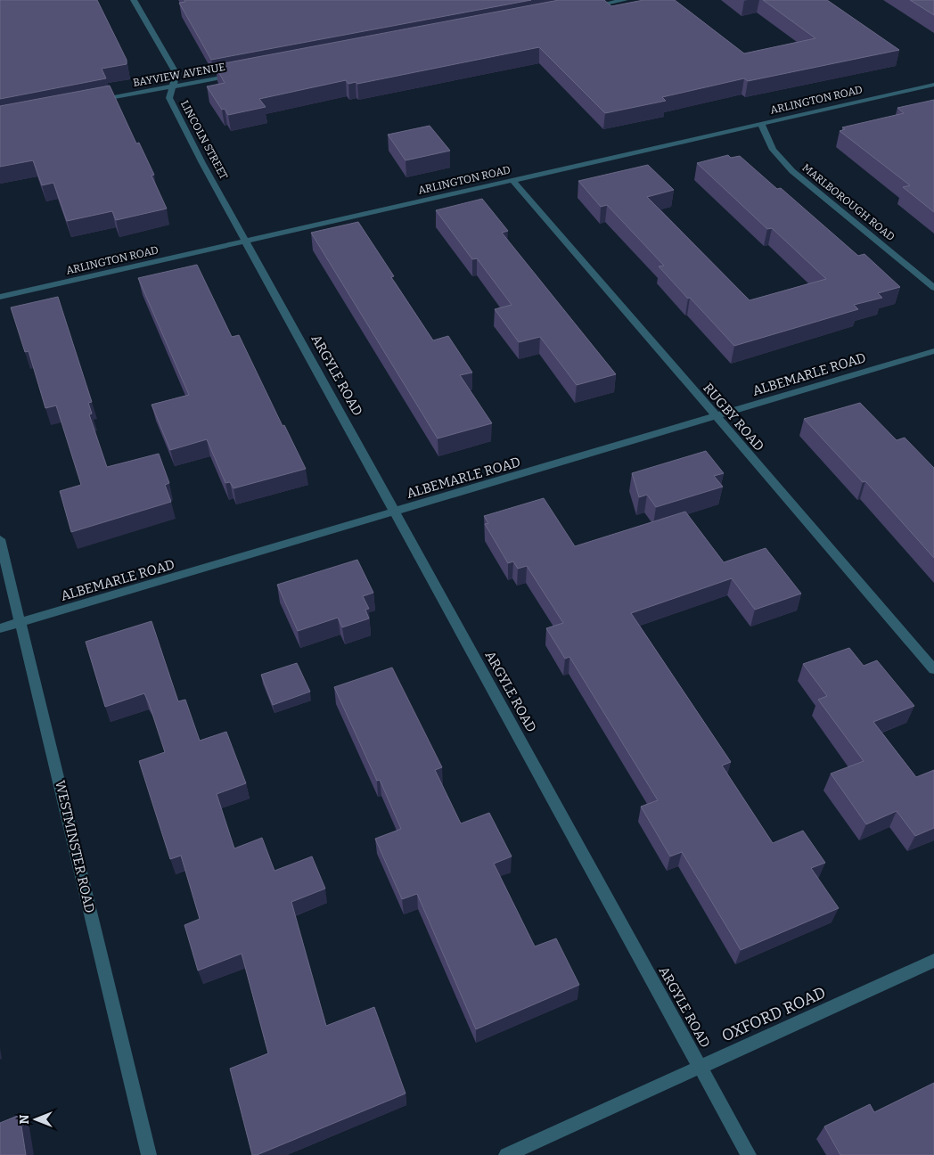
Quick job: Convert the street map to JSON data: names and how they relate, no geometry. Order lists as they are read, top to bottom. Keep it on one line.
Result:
{"streets":{"street":["BAYVIEW AVENUE","ARLINGTON ROAD","LINCOLN STREET","MARLBOROUGH ROAD","ALBEMARLE ROAD","ARGYLE ROAD","RUGBY ROAD","WESTMINSTER ROAD","OXFORD ROAD"]},"crossings":[["BAYVIEW AVENUE","LINCOLN STREET"],["ARLINGTON ROAD","LINCOLN STREET"],["ARLINGTON ROAD","MARLBOROUGH ROAD"],["ARLINGTON ROAD","ARGYLE ROAD"],["ARLINGTON ROAD","RUGBY ROAD"],["LINCOLN STREET","ARGYLE ROAD"],["ALBEMARLE ROAD","ARGYLE ROAD"],["ALBEMARLE ROAD","RUGBY ROAD"],["ALBEMARLE ROAD","WESTMINSTER ROAD"],["ARGYLE ROAD","OXFORD ROAD"]],"north":"left"}
